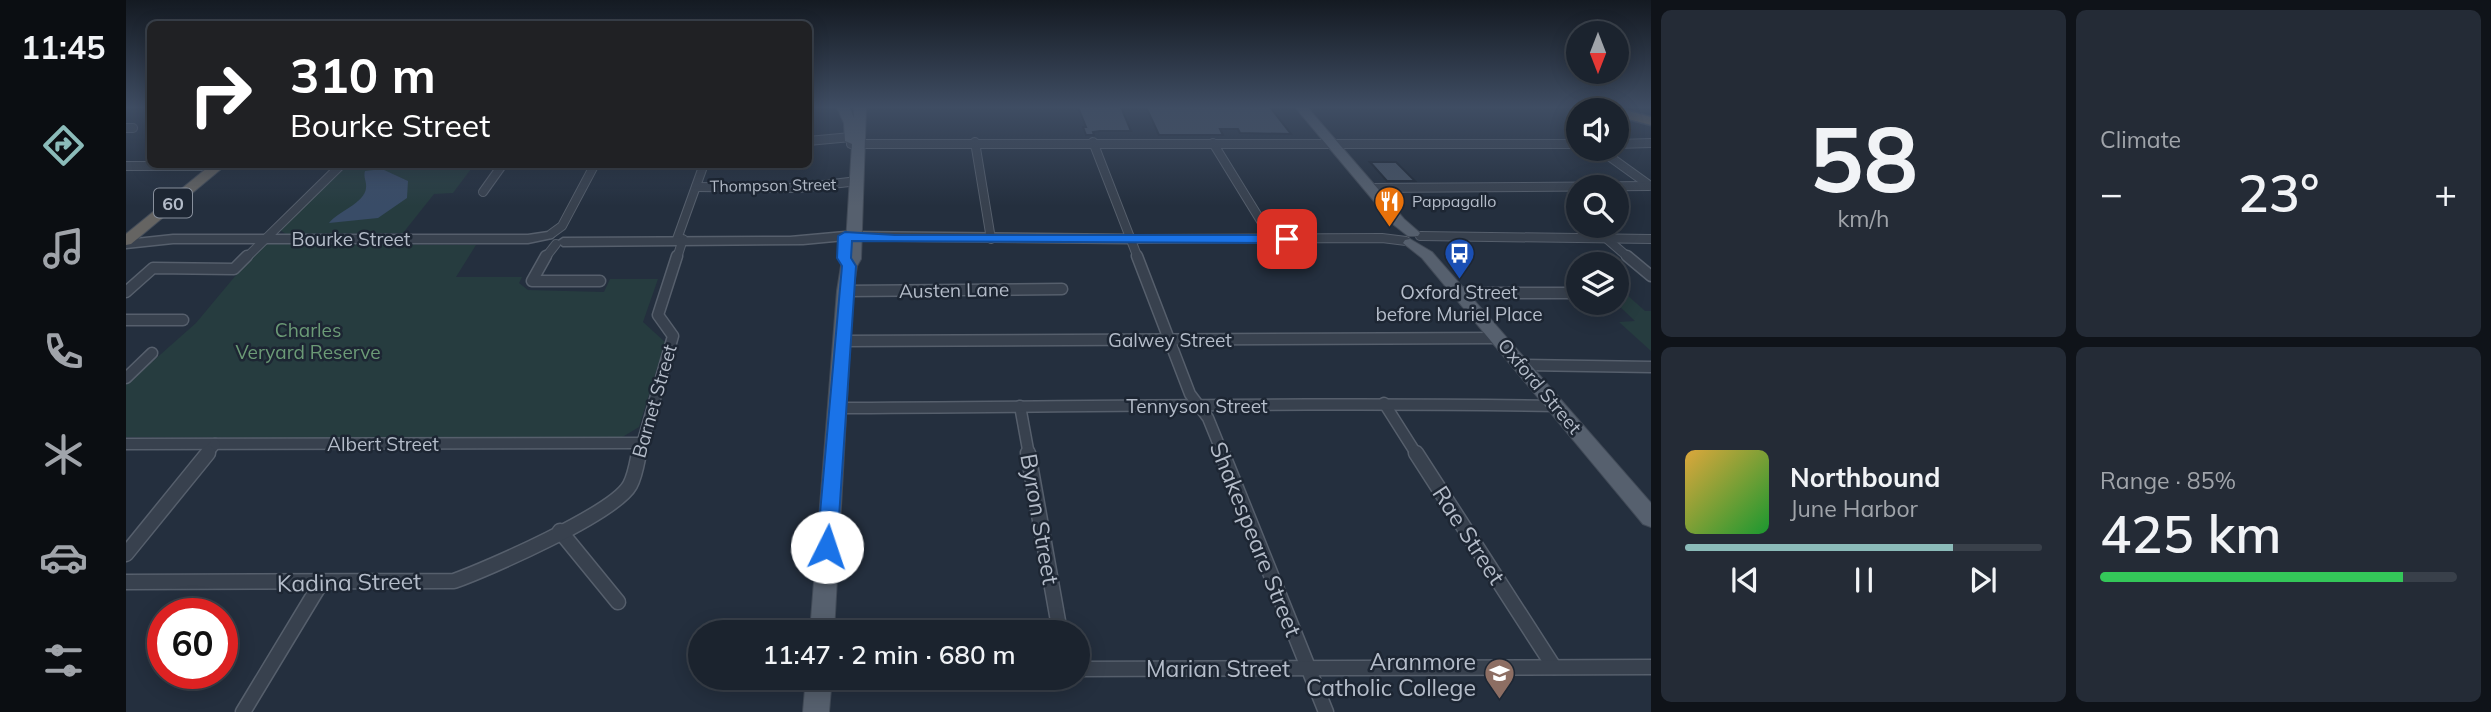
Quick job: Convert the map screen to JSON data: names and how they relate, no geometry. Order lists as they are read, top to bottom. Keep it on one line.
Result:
{"streets":{"highway":["60"],"main road":["Oxford Street"],"street":["Thompson Street","Bourke Street","Austen Lane","Galwey Street","Barnet Street","Tennyson Street","Albert Street","Byron Street","Rae Street","Shakespeare Street","Kadina Street","Marian Street"]},"crossings":[["Thompson Street","Barnet Street"],["60","Bourke Street"],["Bourke Street","Oxford Street"],["Bourke Street","Barnet Street"],["Bourke Street","Shakespeare Street"],["Galwey Street","Oxford Street"],["Galwey Street","Shakespeare Street"],["Oxford Street","Tennyson Street"],["Barnet Street","Albert Street"],["Barnet Street","Kadina Street"],["Tennyson Street","Byron Street"],["Tennyson Street","Rae Street"],["Tennyson Street","Shakespeare Street"],["Rae Street","Marian Street"],["Shakespeare Street","Marian Street"]],"parks":["Charles Veryard Reserve"],"places":{"restaurant":["Pappagallo"],"bus stop":["Oxford Street before Muriel Place"],"school or university":["Aranmore Catholic College"]},"north":"bottom","page":{"tabs":"11:45","tile":[["58","km/h"],"Climate",["Range · 85%","425 km"]],"turn":["310 m","Bourke Street"],"heat":["−","23°","+"],"song":["Northbound","June Harbor"],"limit":"60","trip":"11:47 · 2 min · 680 m"}}
